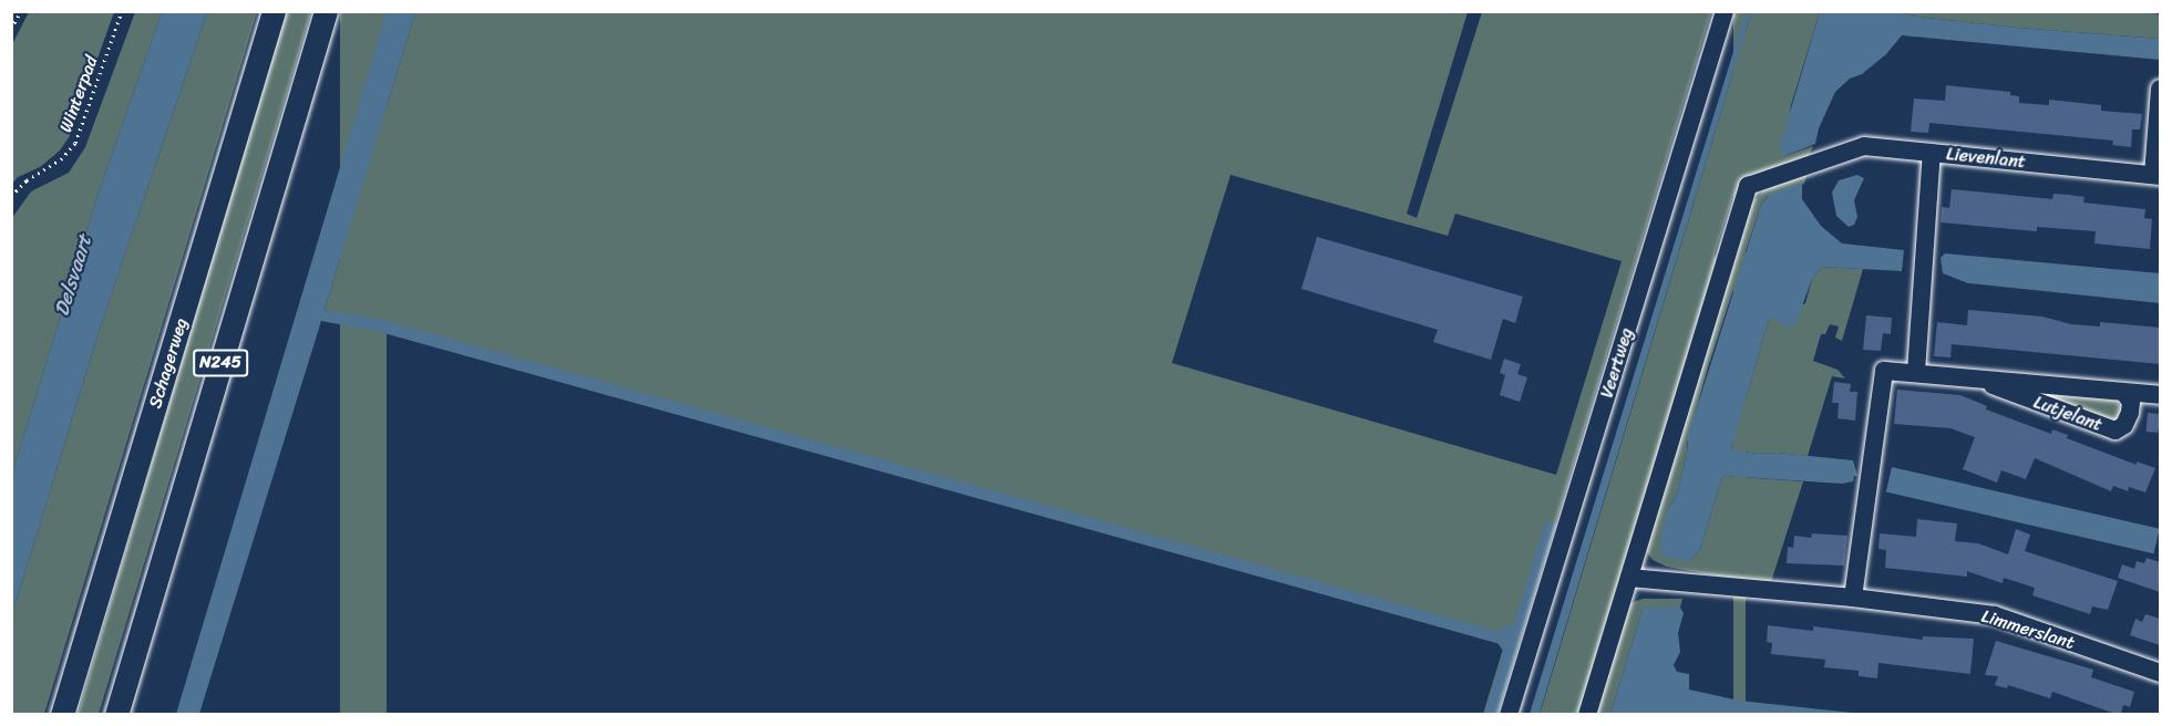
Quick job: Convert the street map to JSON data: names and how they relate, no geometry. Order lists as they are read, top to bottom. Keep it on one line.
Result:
{"streets":{"main road":["Schagerweg","N245"],"street":["Lievenlant","Veertweg","Lutjelant","Limmerslant"],"path":["Winterpad"]},"crossings":[["Lievenlant","Lutjelant"],["Lutjelant","Limmerslant"]],"water":["Delsvaart"]}
